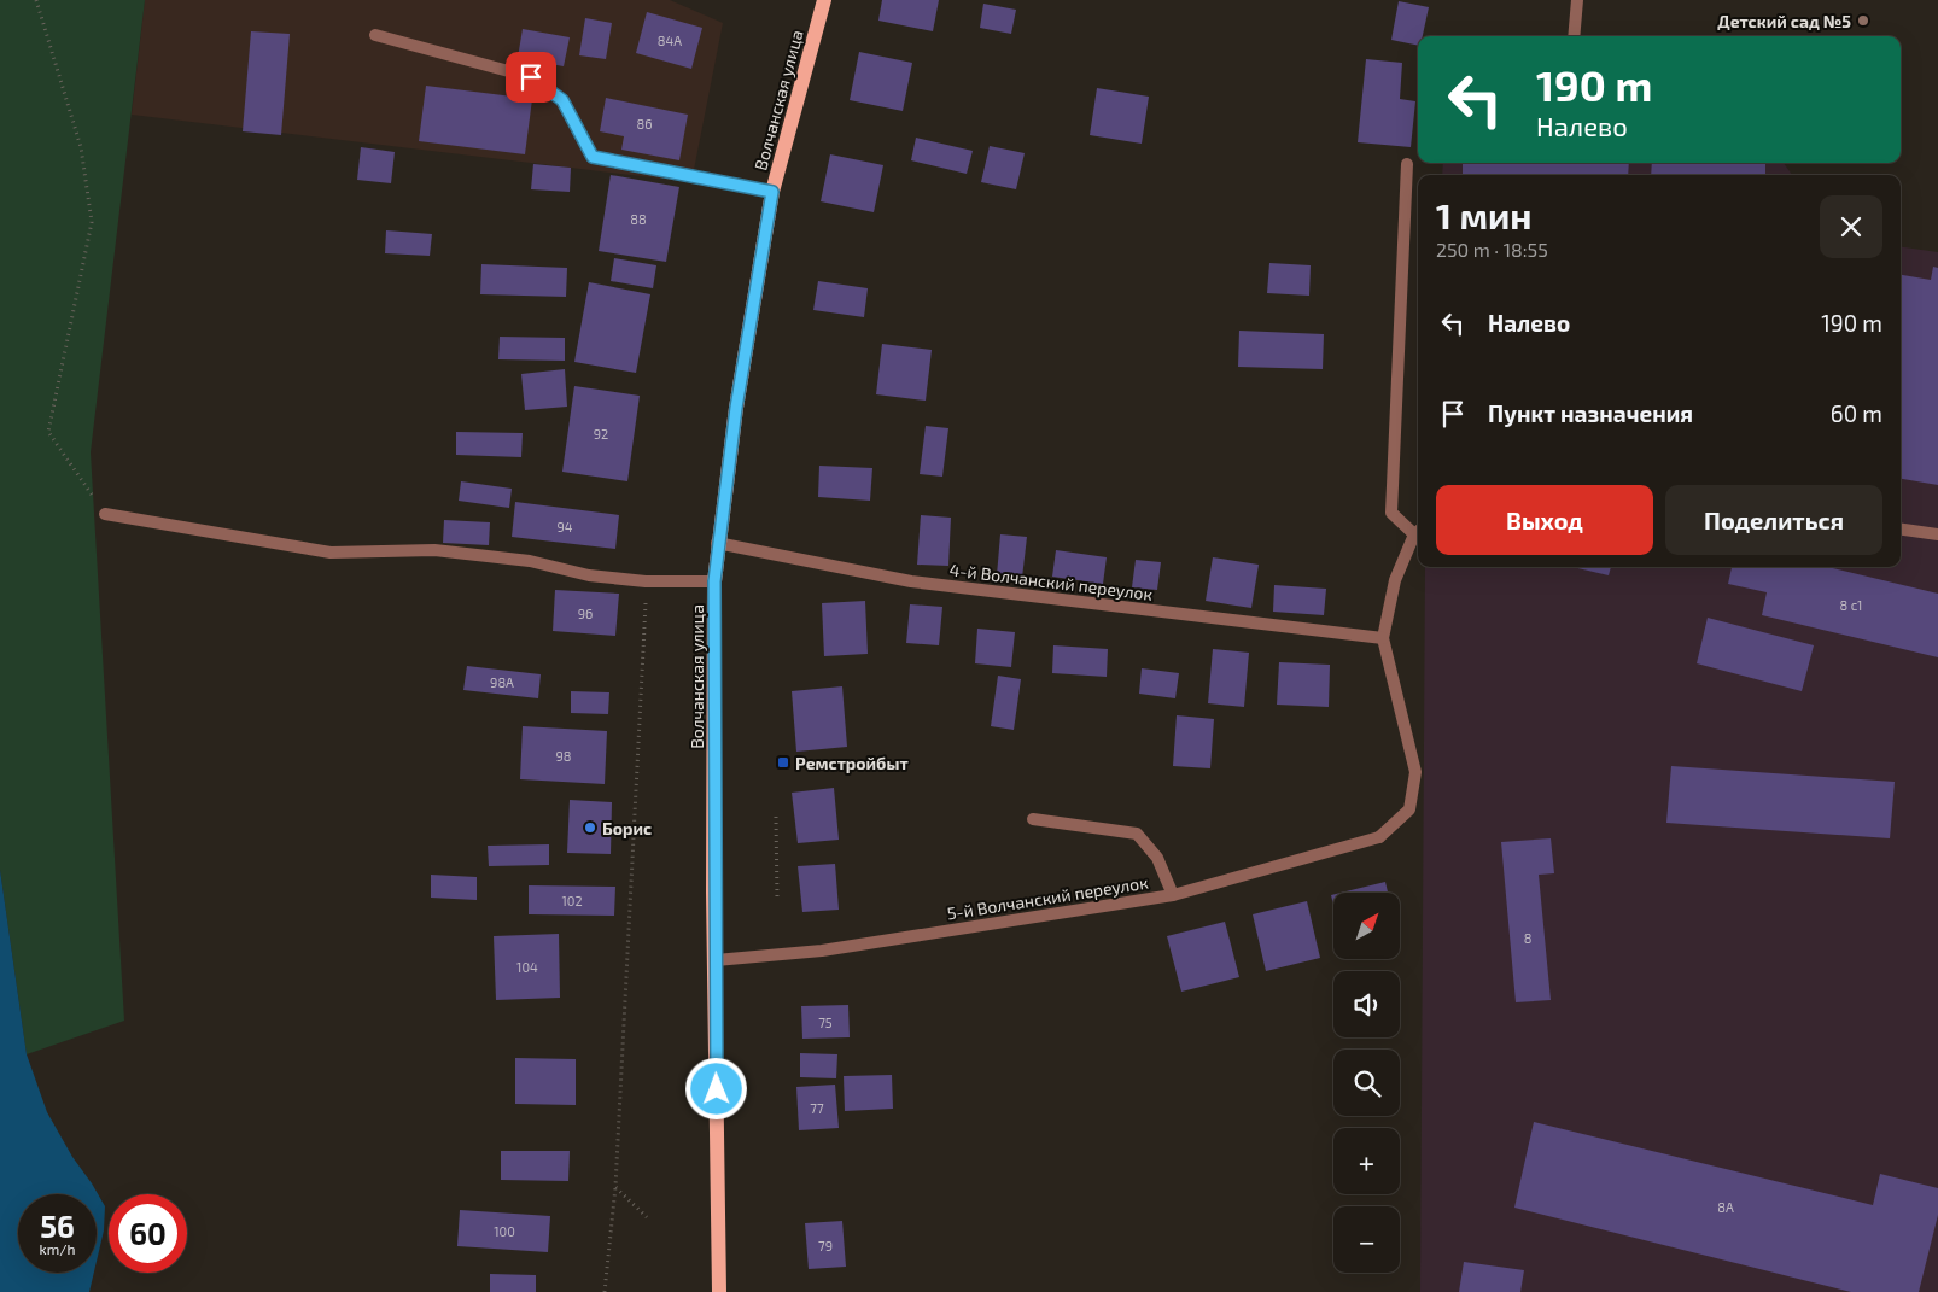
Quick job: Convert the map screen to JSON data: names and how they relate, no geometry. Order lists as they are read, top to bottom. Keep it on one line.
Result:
{"streets":{"main road":["Волчанская улица"],"street":["4-й Волчанский переулок","5-й Волчанский переулок"]},"crossings":[["Волчанская улица","4-й Волчанский переулок"],["Волчанская улица","5-й Волчанский переулок"],["4-й Волчанский переулок","5-й Волчанский переулок"]],"places":{"other":["Детский сад №5","Борис"],"transit":["Ремстройбыт"]},"house_numbers":["84А","86","88","92","94","8 с1","96","98А","98","102","8","104","75","77","8А","100","79"],"north":"top right","page":{"turn":["190 m","Налево"],"heading":["1 мин","250 m · 18:55"],"list":[{"name":"Налево","value":"190 m"},{"name":"Пункт назначения","value":"60 m"}],"buttons":["Выход","Поделиться"],"map_buttons":["+","−"],"speed":"56 km/h","limit":"60"}}
